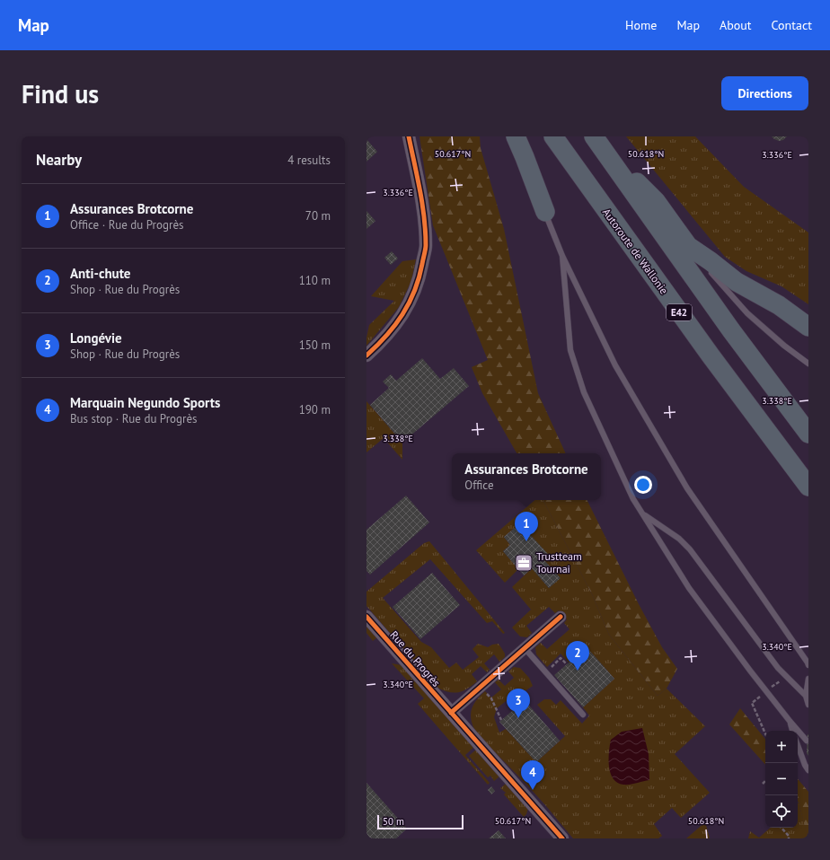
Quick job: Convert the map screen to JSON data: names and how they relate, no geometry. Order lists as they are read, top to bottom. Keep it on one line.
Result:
{"streets":{"highway":["Autoroute de Wallonie","E42"],"street":["Rue du Progrès"]},"places":{"office":["Trustteam Tournai"]},"scale_bar":"50 m","page":{"header":"Map","nav":["Home","Map","About","Contact"],"buttons":"Directions","title":"Find us","heading":["Nearby","4 results"],"list":[{"mark":"1","name":"Assurances Brotcorne","note":"Office · Rue du Progrès","value":"70 m"},{"mark":"2","name":"Anti-chute","note":"Shop · Rue du Progrès","value":"110 m"},{"mark":"3","name":"Longévie","note":"Shop · Rue du Progrès","value":"150 m"},{"mark":"4","name":"Marquain Negundo Sports","note":"Bus stop · Rue du Progrès","value":"190 m"}],"popup":["Assurances Brotcorne","Office"],"pins":["1","2","3","4"],"map_buttons":["+","−"],"scale":"50 m"},"coordinates":["50.617°N","50.618°N","3.336°E","3.338°E","3.340°E"]}
